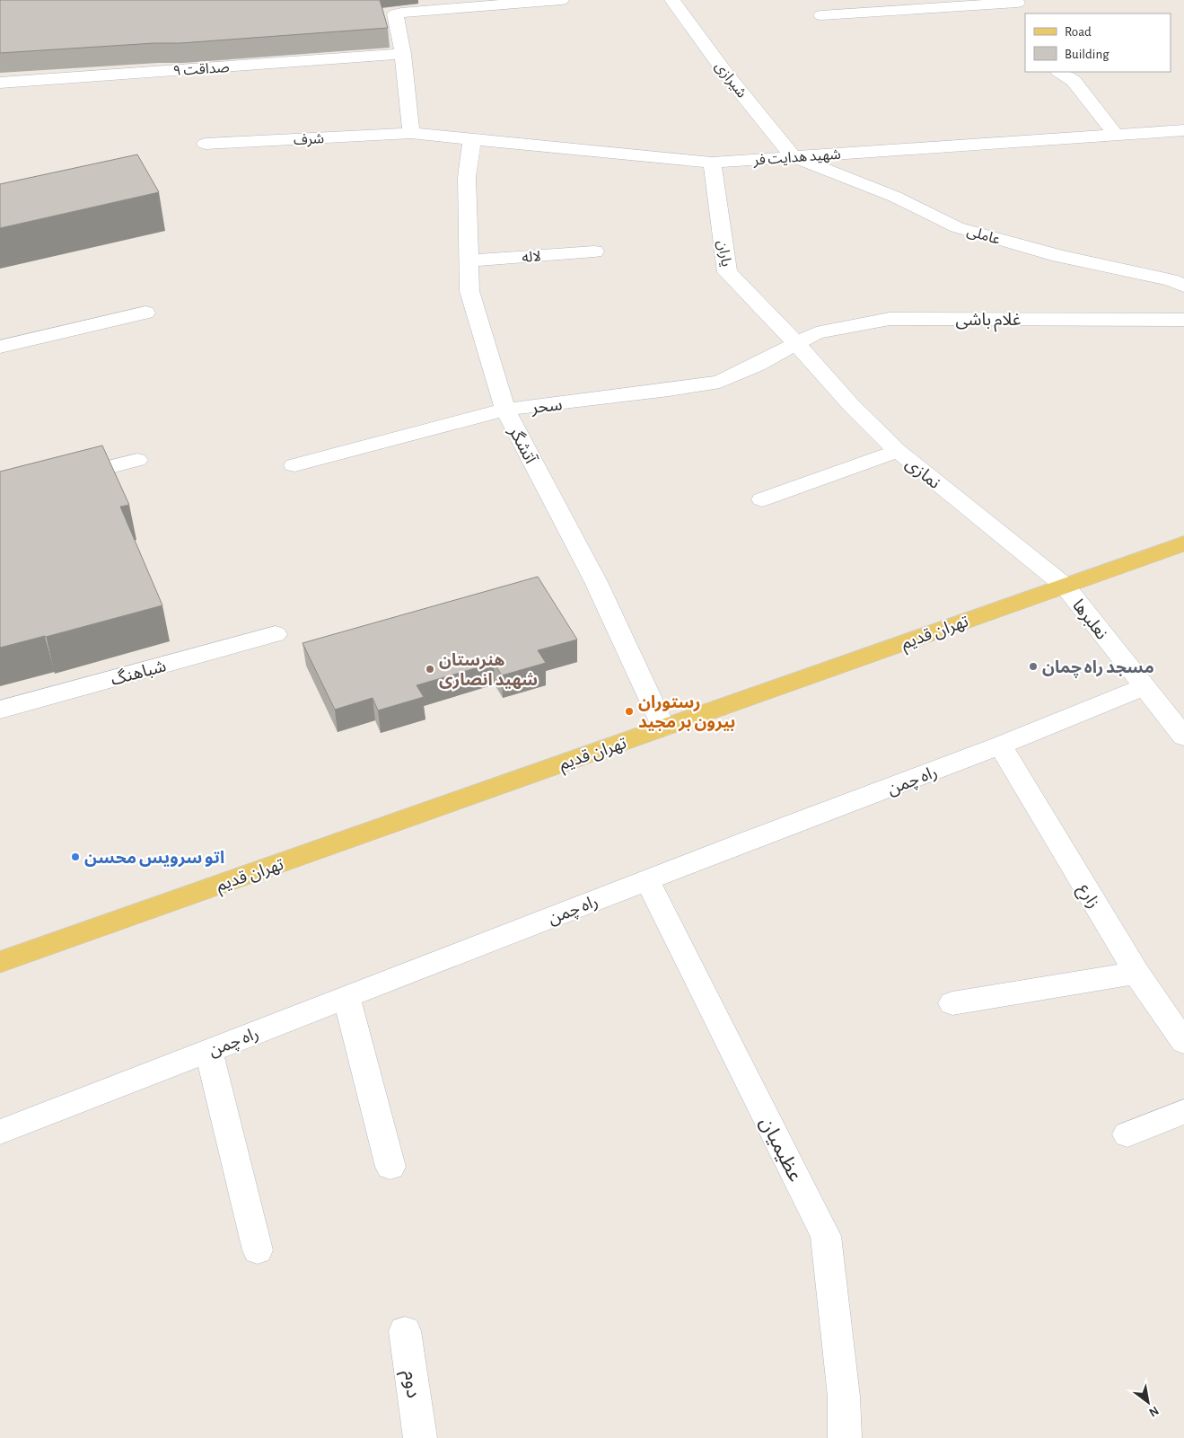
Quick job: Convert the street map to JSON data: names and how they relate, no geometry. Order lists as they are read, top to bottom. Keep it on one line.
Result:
{"streets":{"main road":["تهران قدیم"],"street":["صداقت ۹","شیرازی","شرف","شهید هدایت فر","عاملی","یاران","لاله","غلام باشی","سحر","آتشگر","نمازی","نعلبرها","شباهنگ","راه چمن","زارع","عظیمیان","دوم"]},"crossings":[["شیرازی","شهید هدایت فر"],["شیرازی","عاملی"],["شرف","شهید هدایت فر"],["شهید هدایت فر","عاملی"],["شهید هدایت فر","یاران"],["شهید هدایت فر","آتشگر"],["یاران","غلام باشی"],["یاران","سحر"],["یاران","نمازی"],["لاله","آتشگر"],["غلام باشی","سحر"],["غلام باشی","نمازی"],["سحر","آتشگر"],["سحر","نمازی"],["آتشگر","تهران قدیم"],["نمازی","نعلبرها"],["نمازی","تهران قدیم"],["نعلبرها","تهران قدیم"],["نعلبرها","راه چمن"],["راه چمن","زارع"],["راه چمن","عظیمیان"]],"places":["مسجد راه چمان","هنرستان شهید انصاری","رستوران بیرون بر مجید","اتو سرویس محسن"],"legend":["Road","Building"],"north":"bottom right"}
